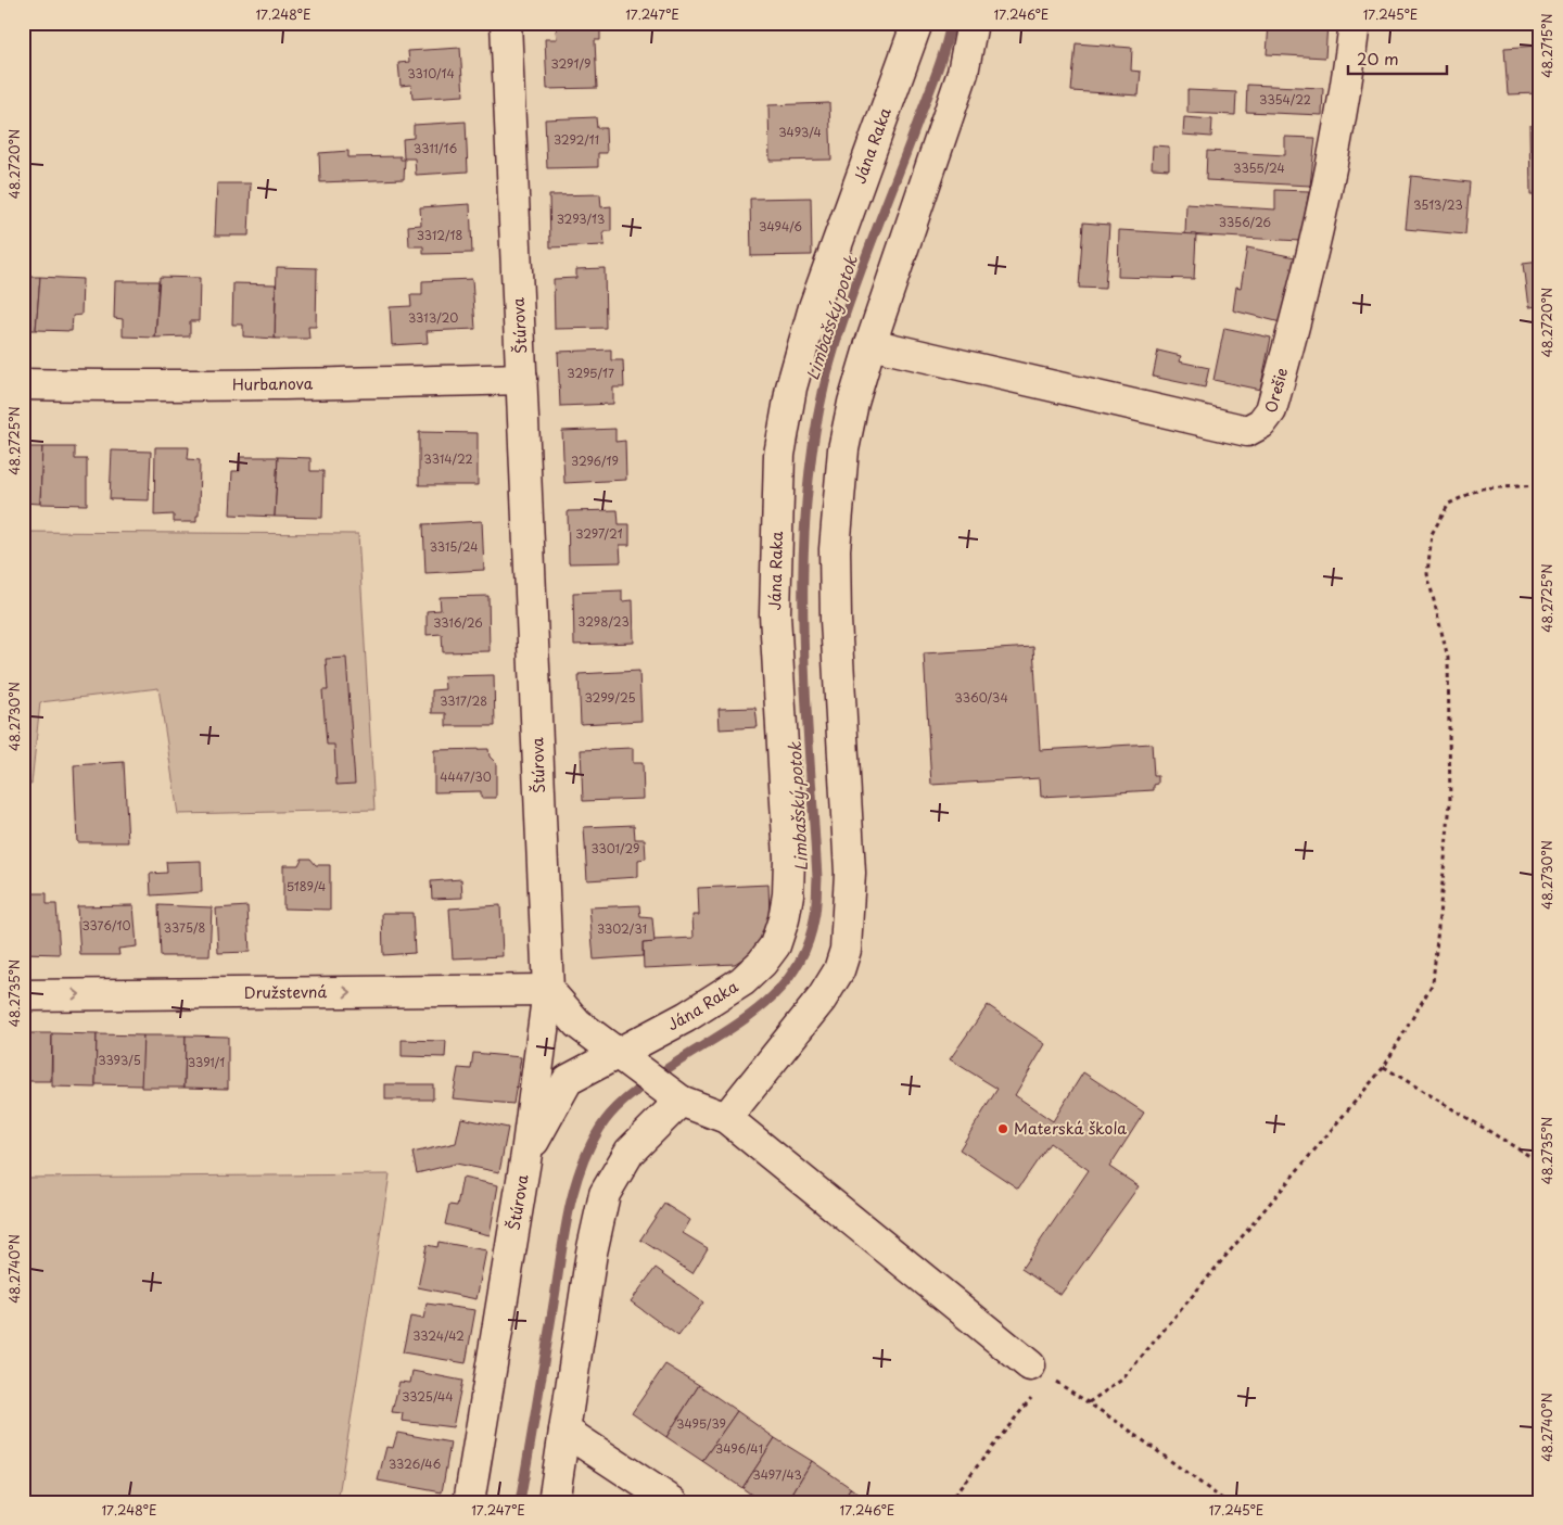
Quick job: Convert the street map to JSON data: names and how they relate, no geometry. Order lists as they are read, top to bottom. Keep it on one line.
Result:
{"streets":{"street":["Jána Raka","Štúrova","Hurbanova","Orešie","Družstevná"]},"crossings":[["Jána Raka","Štúrova"],["Štúrova","Hurbanova"],["Štúrova","Družstevná"]],"one_way":["Družstevná"],"water":["Limbašský potok"],"places":["Materská škola"],"house_numbers":["3291/9","3310/14","3354/22","3493/4","3292/11","3311/16","3355/24","3513/23","3293/13","3356/26","3494/6","3312/18","3313/20","3295/17","3314/22","3296/19","3297/21","3315/24","3298/23","3316/26","3299/25","3360/34","3317/28","4447/30","3301/29","5189/4","3376/10","3375/8","3302/31","3393/5","3391/1","3324/42","3325/44","3495/39","3496/41","3326/46","3497/43"],"scale_bar":"20 m","coordinates":["17.248°E","17.247°E","17.246°E","17.245°E","48.2715°N","48.2720°N","48.2725°N","48.2730°N","48.2735°N","48.2740°N"]}
